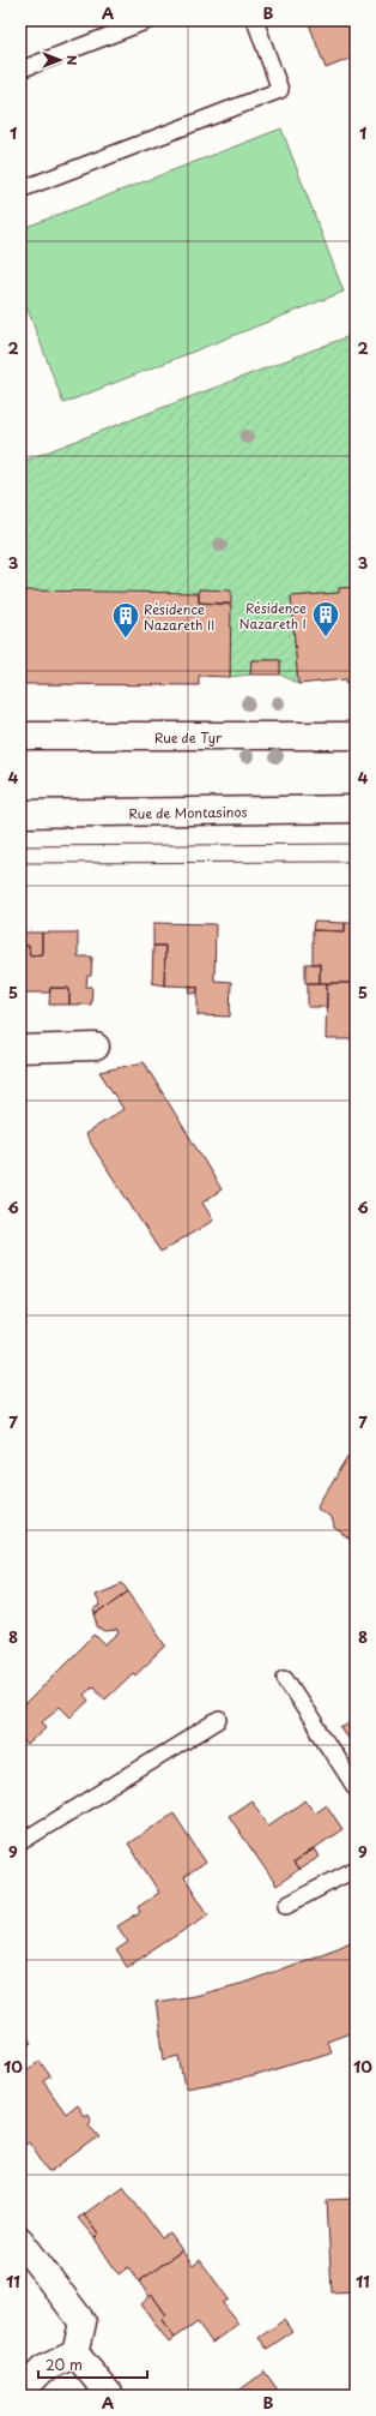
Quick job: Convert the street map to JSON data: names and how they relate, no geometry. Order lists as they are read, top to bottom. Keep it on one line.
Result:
{"streets":{"street":["Rue de Tyr","Rue de Montasinos"]},"places":{"building":["Résidence Nazareth I","Résidence Nazareth II"]},"scale_bar":"20 m","north":"right","grid":{"columns":["A","B"],"rows":["1","2","3","4","5","6","7","8","9","10","11"]}}
